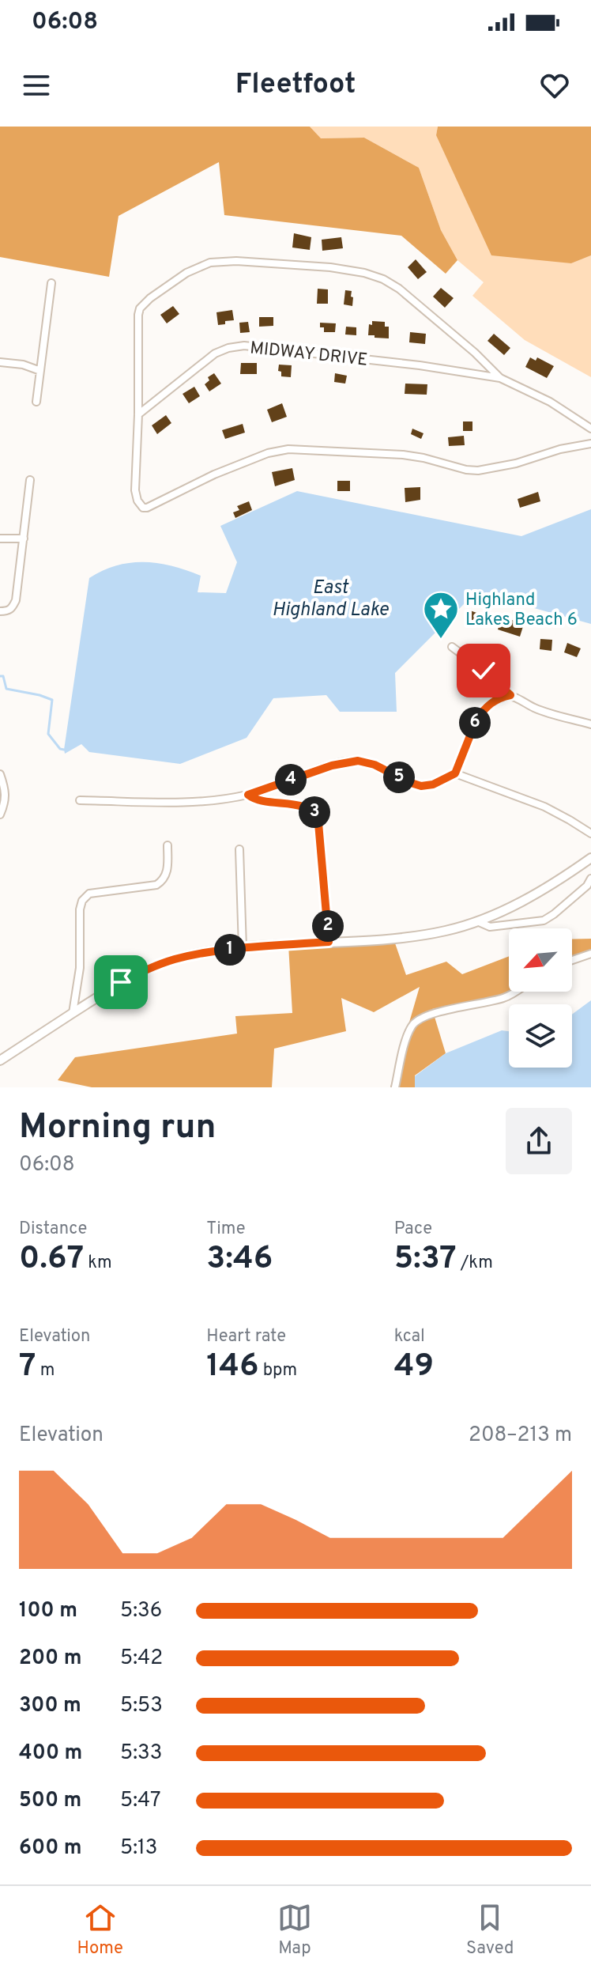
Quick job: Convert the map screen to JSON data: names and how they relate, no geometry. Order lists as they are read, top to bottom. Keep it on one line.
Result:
{"streets":{"street":["MIDWAY DRIVE"]},"water":["East Highland Lake"],"places":{"place":["Highland Lakes Beach 6"]},"north":"bottom left","page":{"status":"06:08","header":"Fleetfoot","pins":["6","5","4","3","2","1"],"heading":["Morning run","06:08"],"stats":[["Distance","0.67 km"],["Time","3:46"],["Pace","5:37 /km"],["Elevation","7 m"],["Heart rate","146 bpm"],["kcal","49"]],"chart":["Elevation","208–213 m"],"list":[{"name":"100 m","note":"5:36"},{"name":"200 m","note":"5:42"},{"name":"300 m","note":"5:53"},{"name":"400 m","note":"5:33"},{"name":"500 m","note":"5:47"},{"name":"600 m","note":"5:13"}],"tabs":["Home","Map","Saved"]}}
